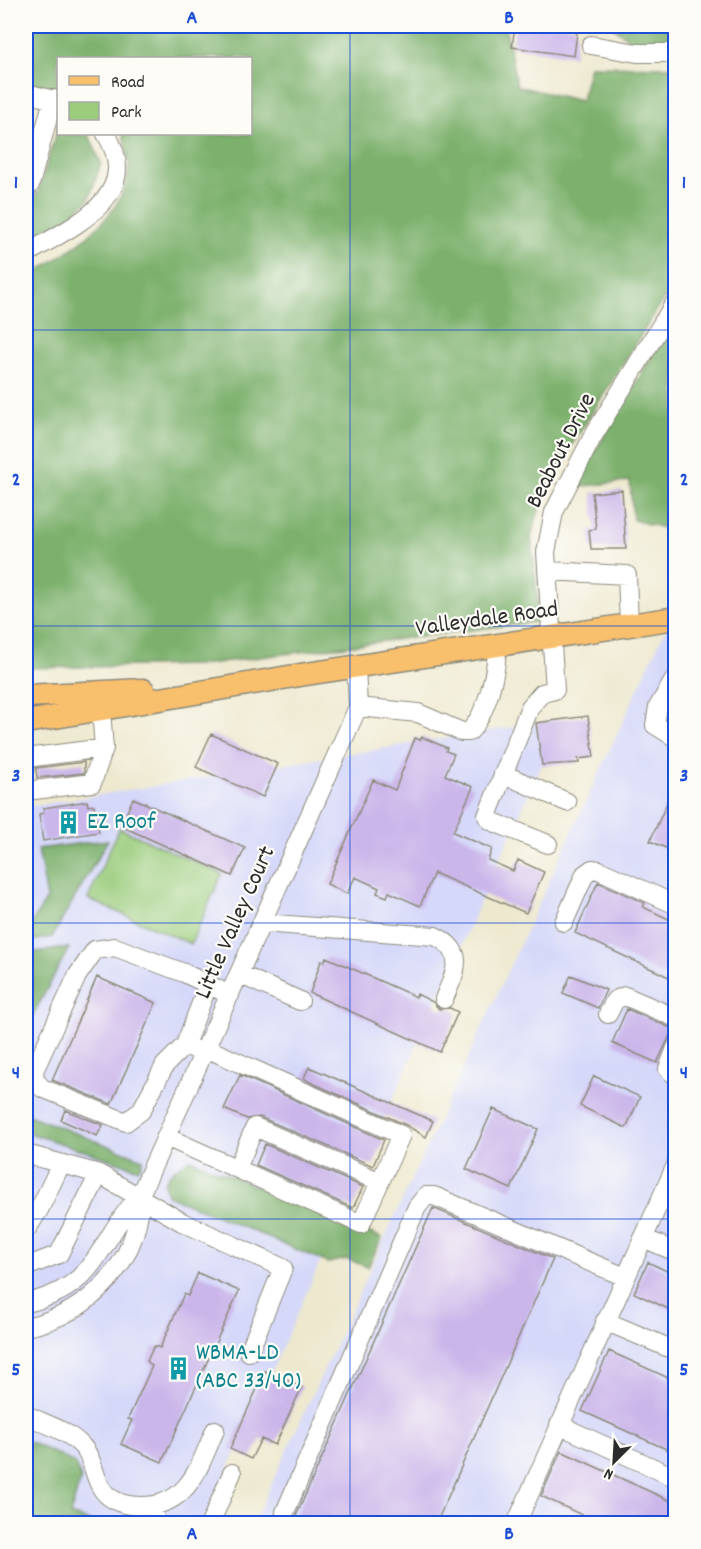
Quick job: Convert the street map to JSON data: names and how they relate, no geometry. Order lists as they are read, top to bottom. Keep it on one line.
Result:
{"streets":{"main road":["Valleydale Road"],"street":["Beabout Drive","Little Valley Court"]},"crossings":[["Beabout Drive","Valleydale Road"],["Valleydale Road","Little Valley Court"]],"places":{"building":["EZ Roof","WBMA-LD (ABC 33/40)"]},"legend":["Road","Park"],"north":"bottom left","grid":{"columns":["A","B"],"rows":["1","2","3","4","5"]}}
